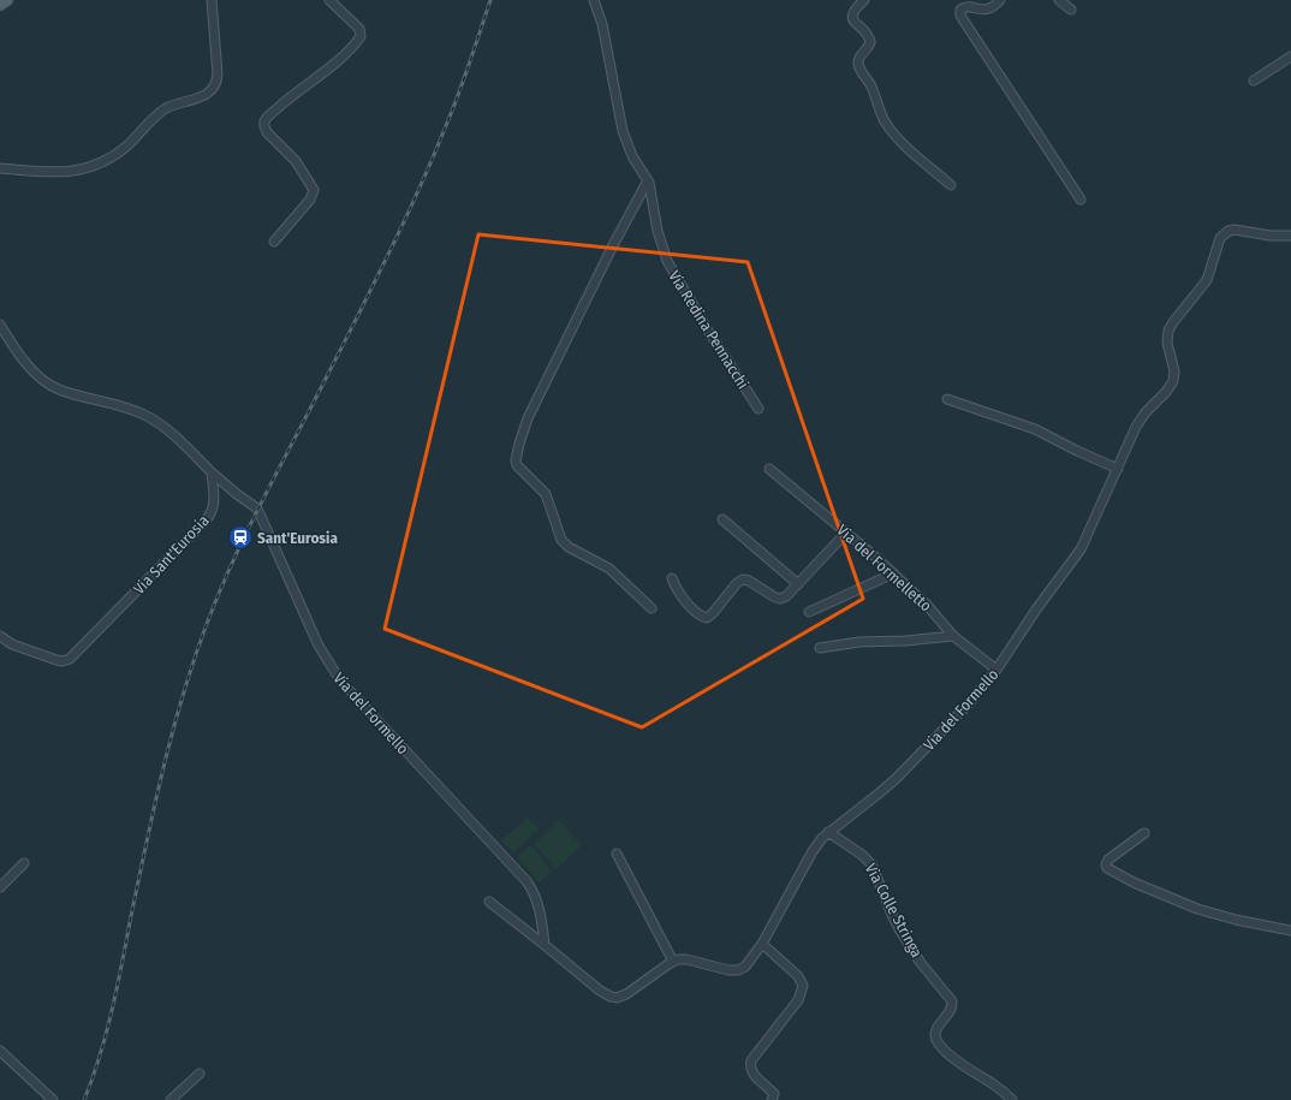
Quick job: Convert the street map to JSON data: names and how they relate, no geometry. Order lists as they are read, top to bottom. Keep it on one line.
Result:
{"streets":{"street":["Via Redina Pennacchi","Via Sant'Eurosia","Via del Formelletto","Via del Formello","Via Colle Stringa"]},"crossings":[["Via Sant'Eurosia","Via del Formello"],["Via del Formelletto","Via del Formello"],["Via del Formello","Via Colle Stringa"]],"places":{"station":["Sant'Eurosia"]}}
